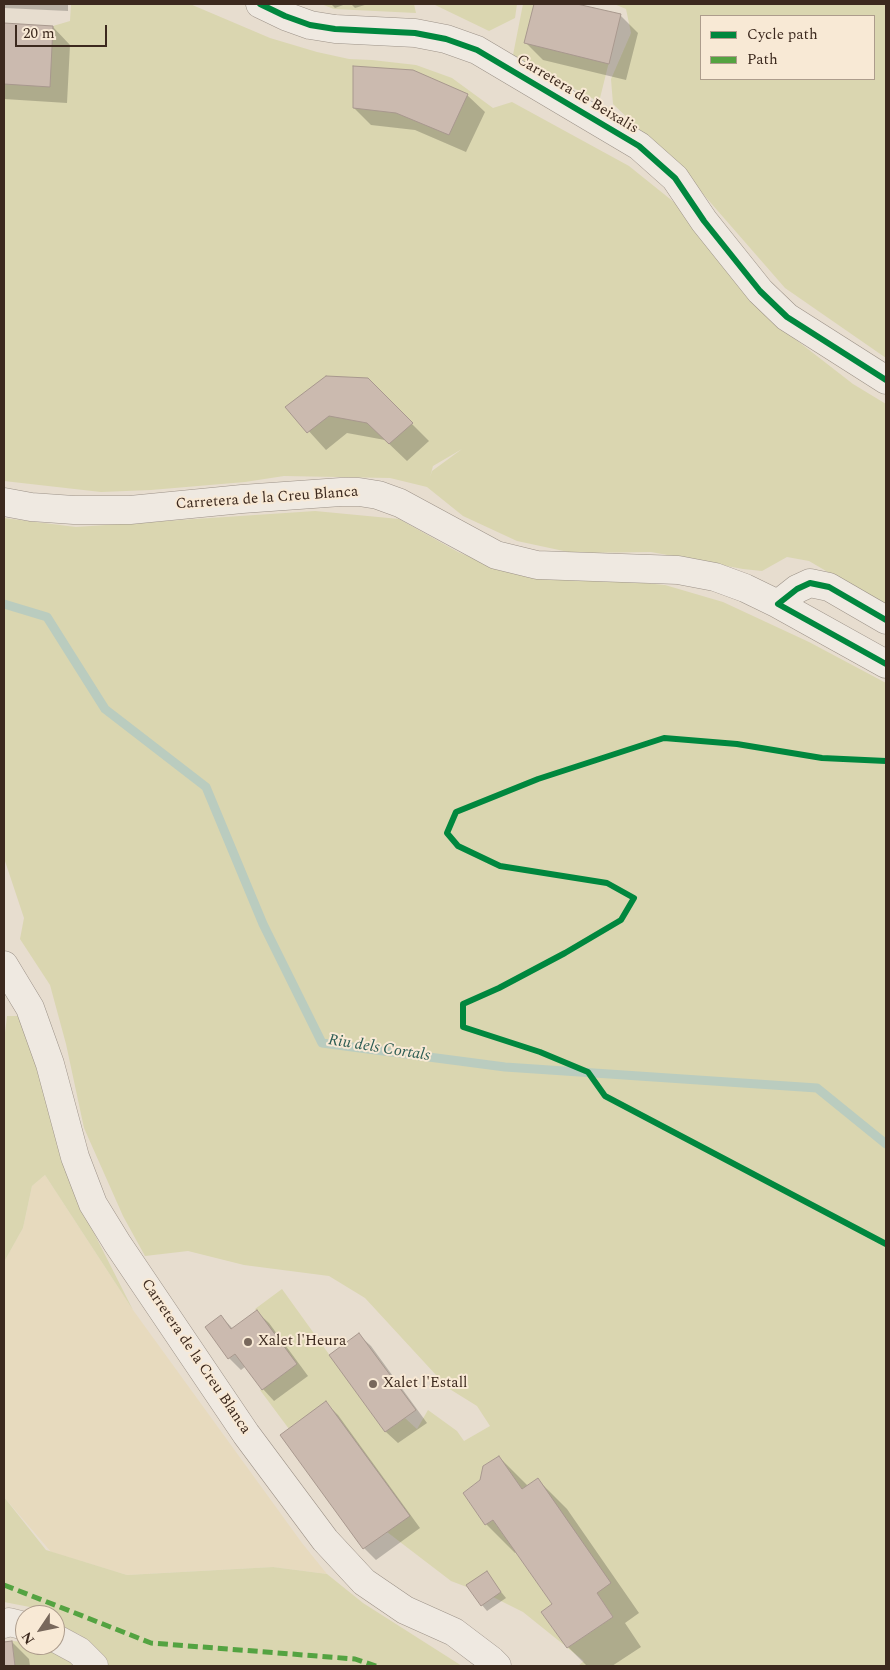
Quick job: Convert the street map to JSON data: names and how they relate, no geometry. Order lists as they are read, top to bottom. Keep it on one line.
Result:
{"streets":{"main road":["Carretera de Beixalis","Carretera de la Creu Blanca"]},"water":["Riu dels Cortals"],"places":["Xalet l'Heura","Xalet l'Estall"],"legend":["Cycle path","Path"],"scale_bar":"20 m","north":"bottom left"}
